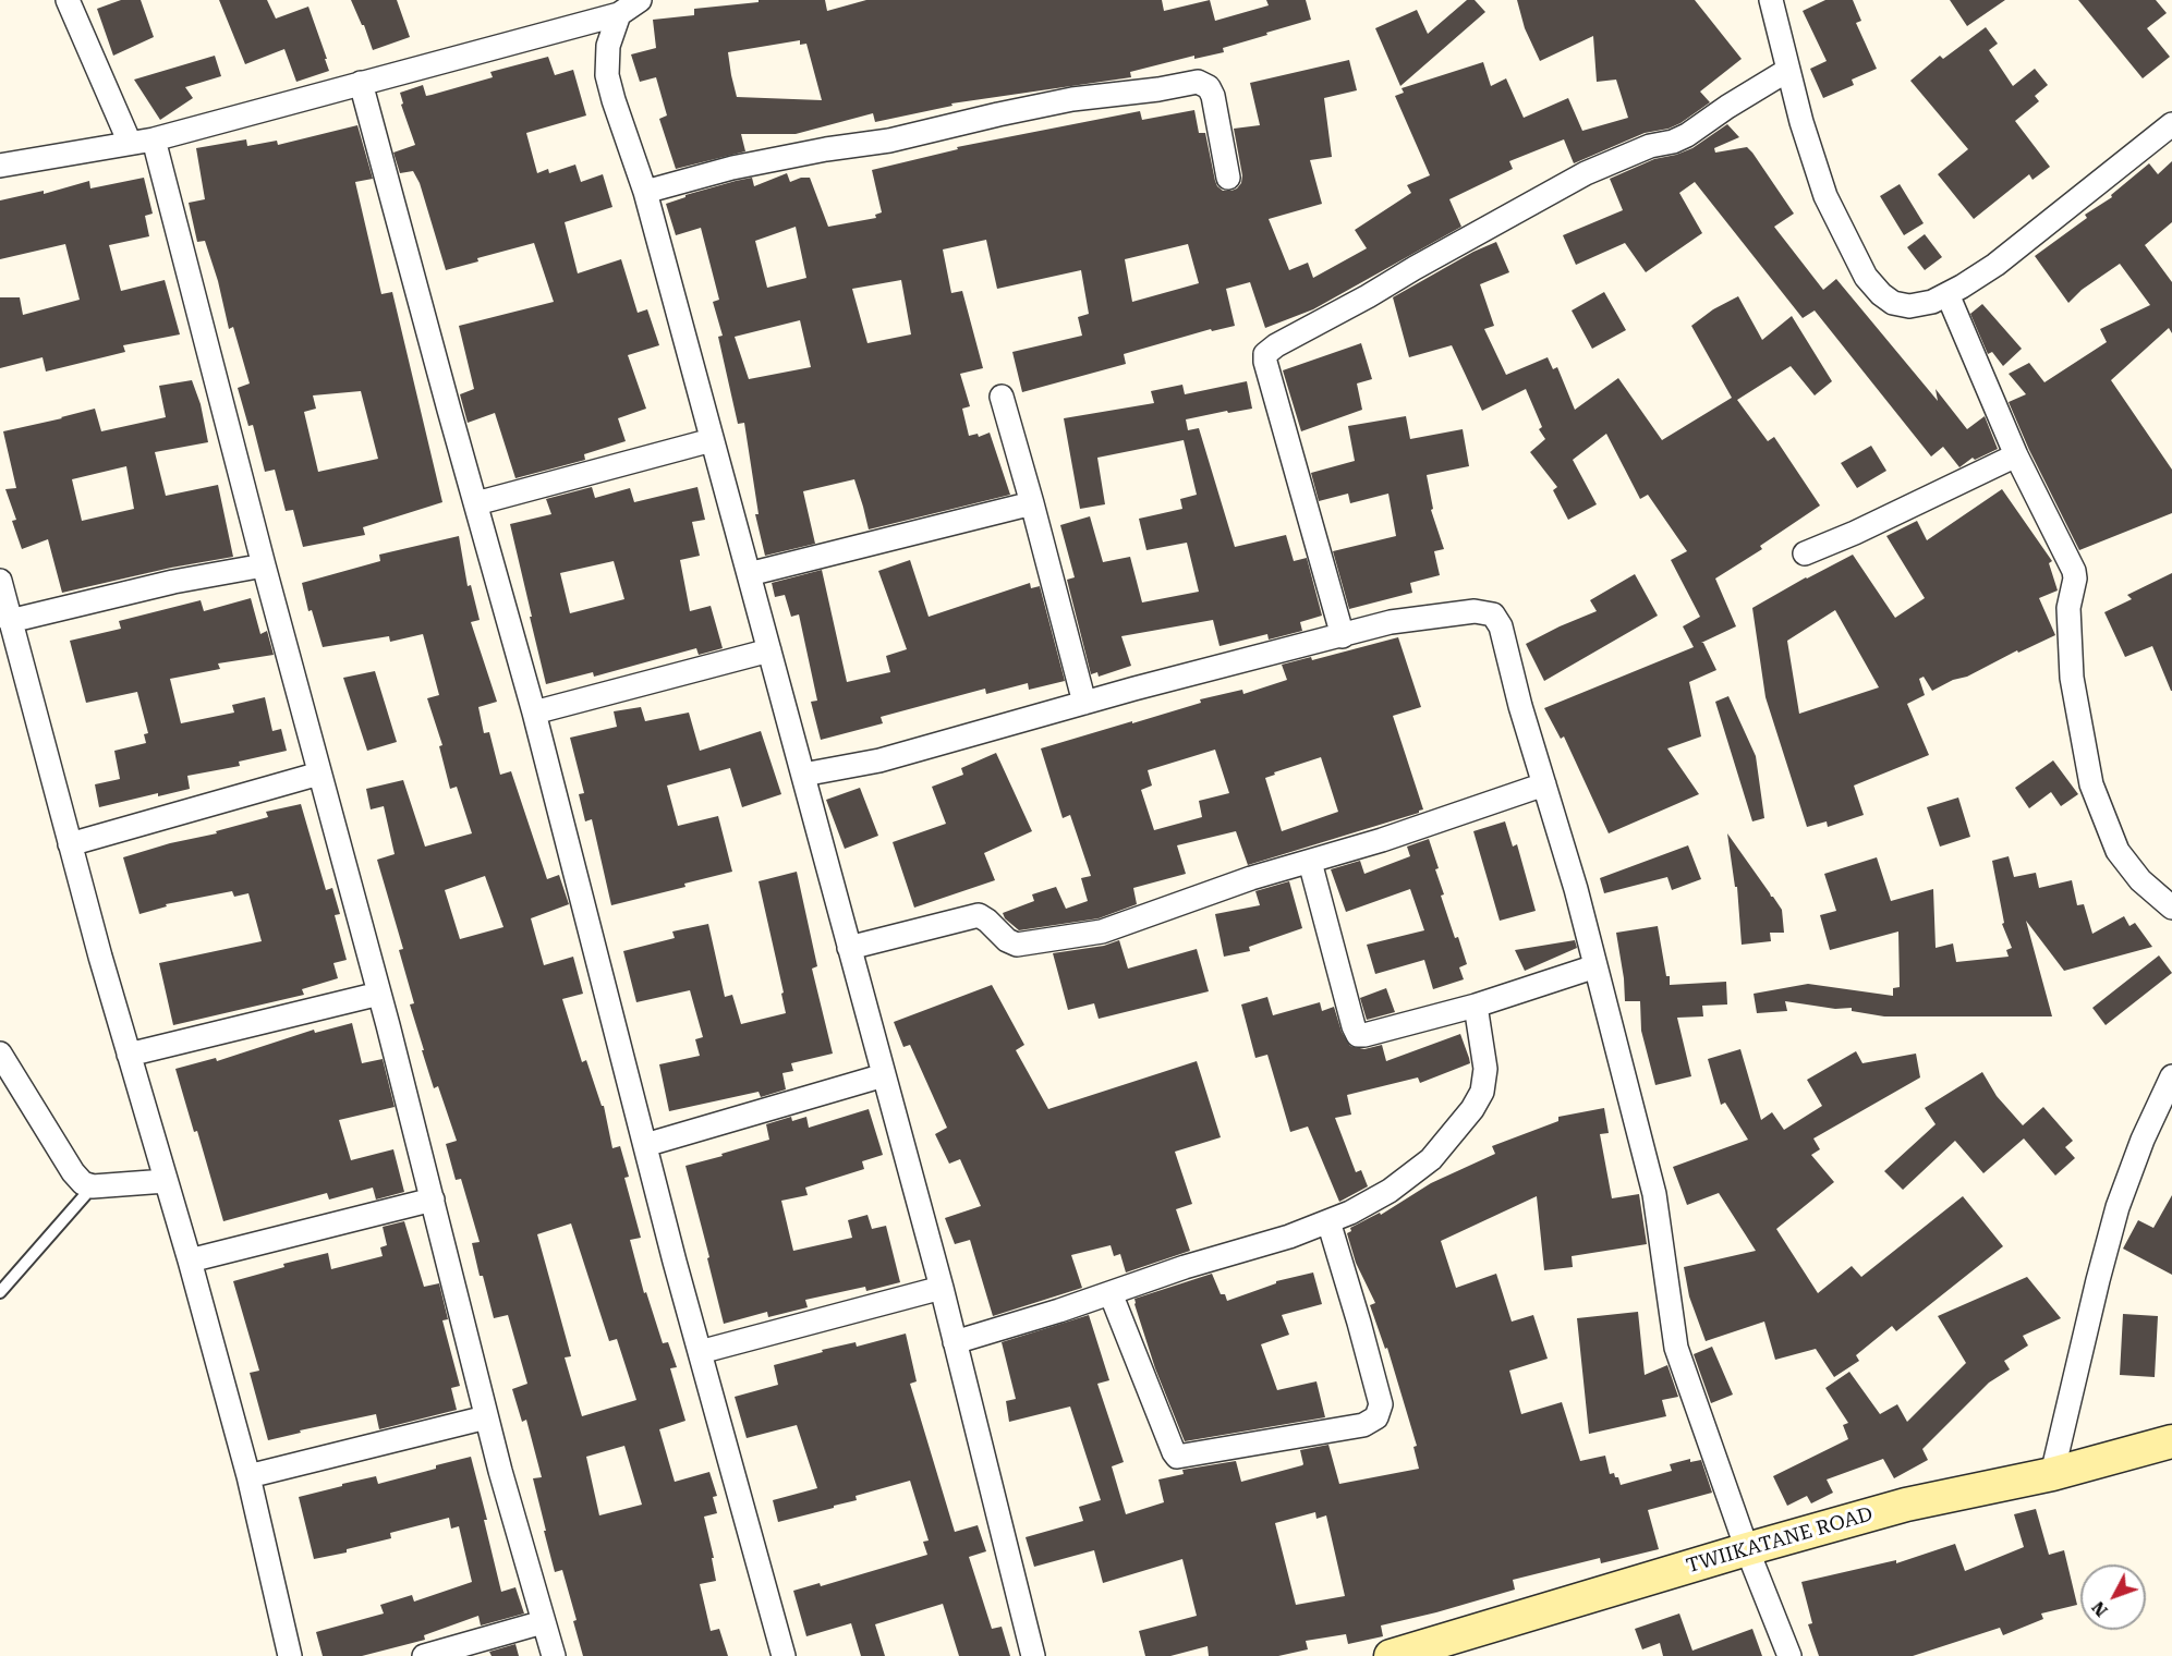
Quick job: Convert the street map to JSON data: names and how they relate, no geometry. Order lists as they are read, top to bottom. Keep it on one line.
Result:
{"streets":{"street":["TWIIKATANE ROAD"]},"north":"bottom left"}
